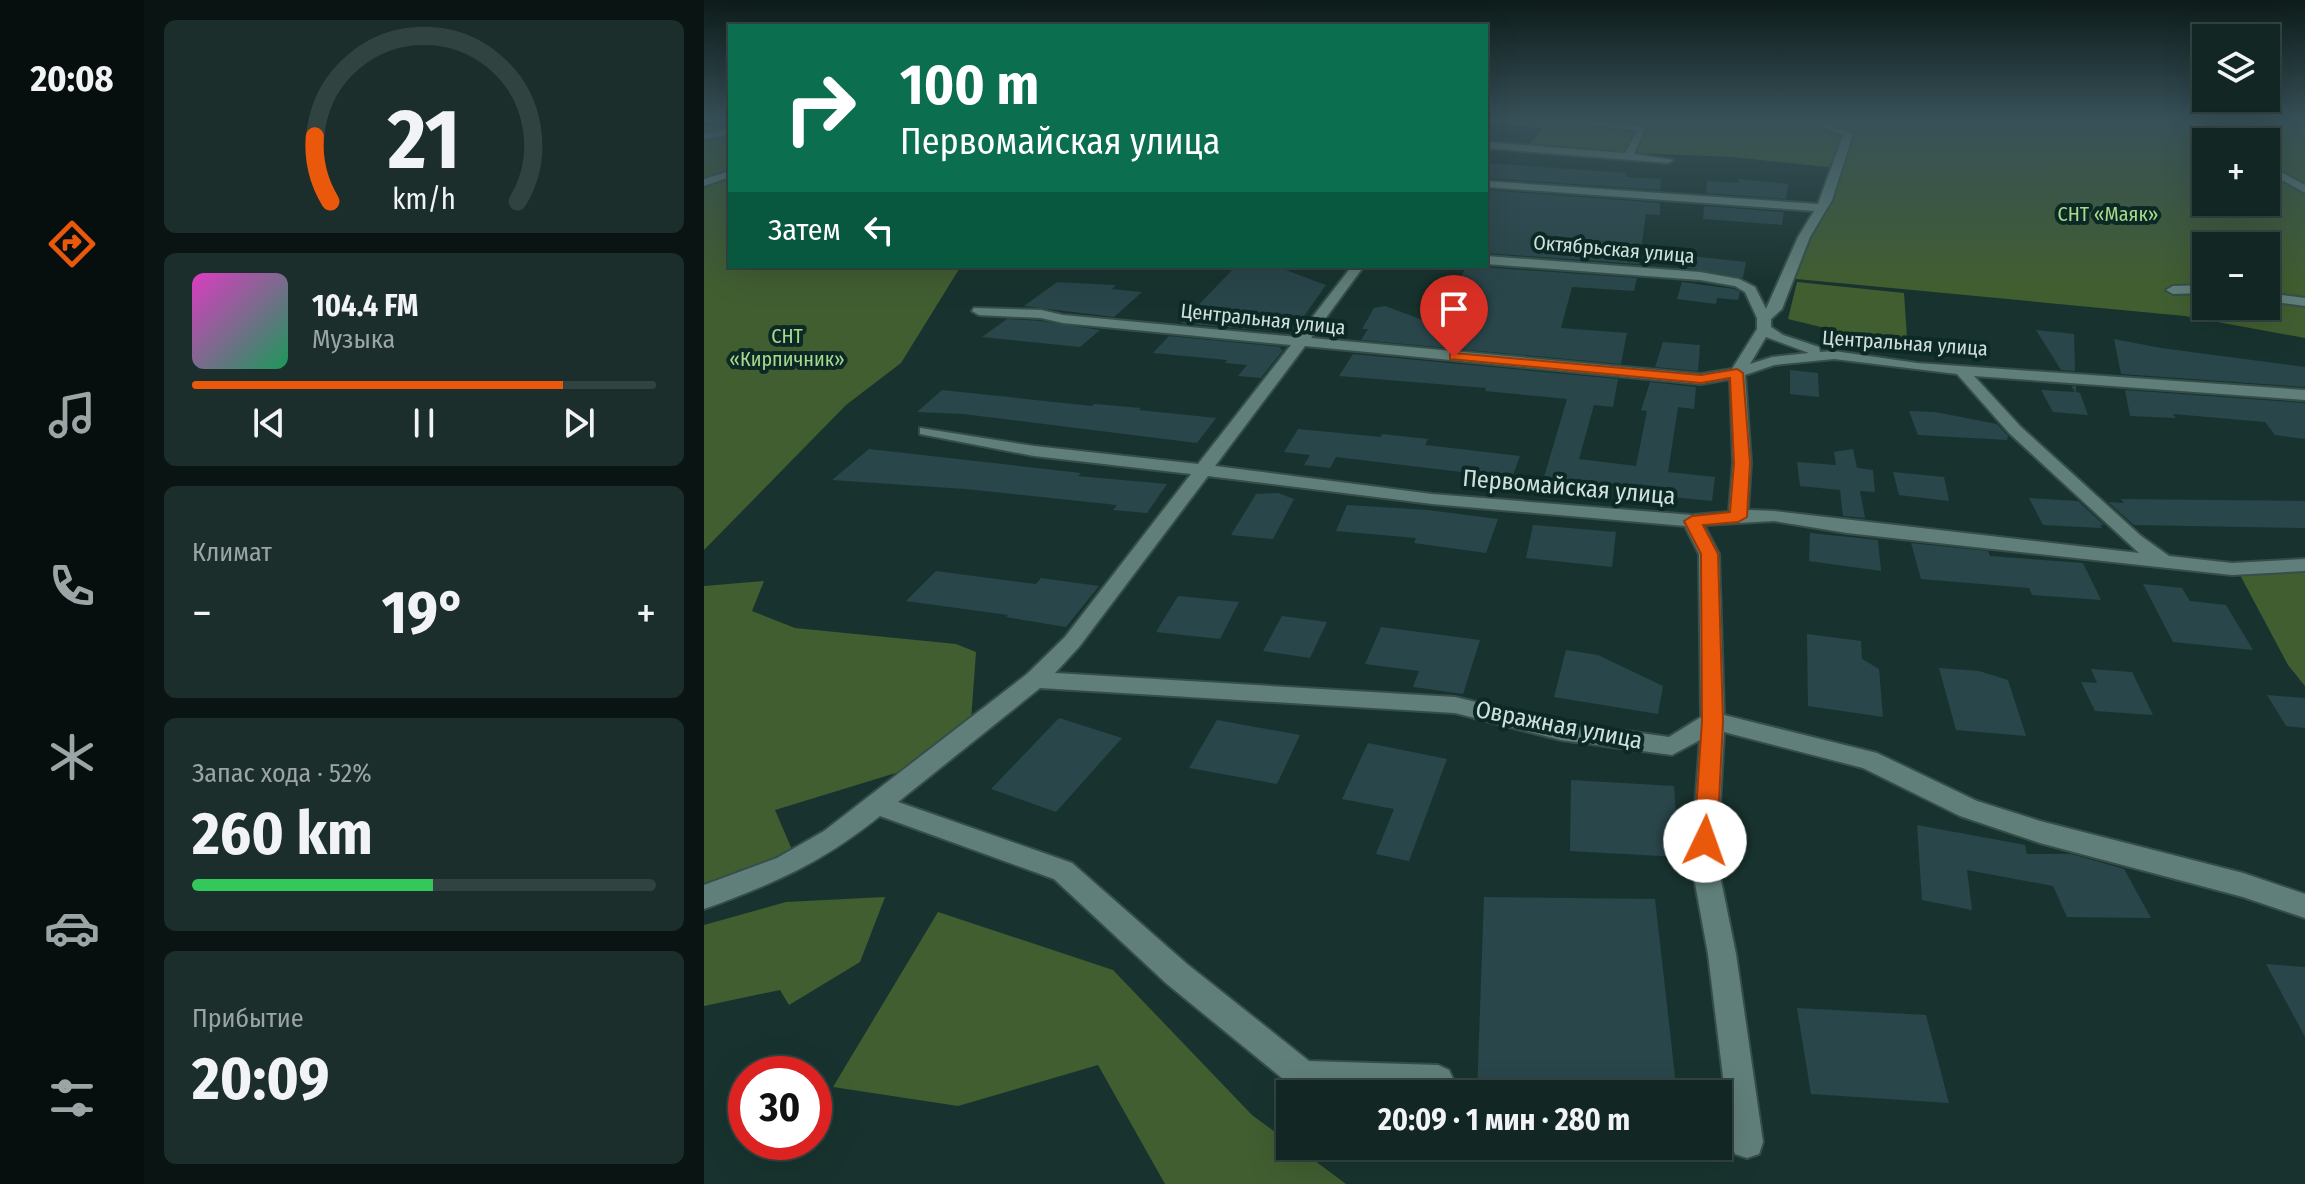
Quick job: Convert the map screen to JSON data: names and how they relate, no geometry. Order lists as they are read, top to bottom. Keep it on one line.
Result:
{"streets":{"street":["Октябрьская улица","Центральная улица","Первомайская улица","Овражная улица"]},"parks":["СНТ «Маяк»","СНТ «Кирпичник»"],"page":{"tabs":"20:08","map_buttons":["+","−"],"turn":["100 m","Первомайская улица"],"then":"Затем","song":["104.4 FM","Музыка"],"tile":["Климат",["Запас хода · 52%","260 km"],["Прибытие","20:09"]],"heat":["−","19°","+"],"limit":"30","trip":"20:09 · 1 мин · 280 m","gauge":["21","km/h"]}}
